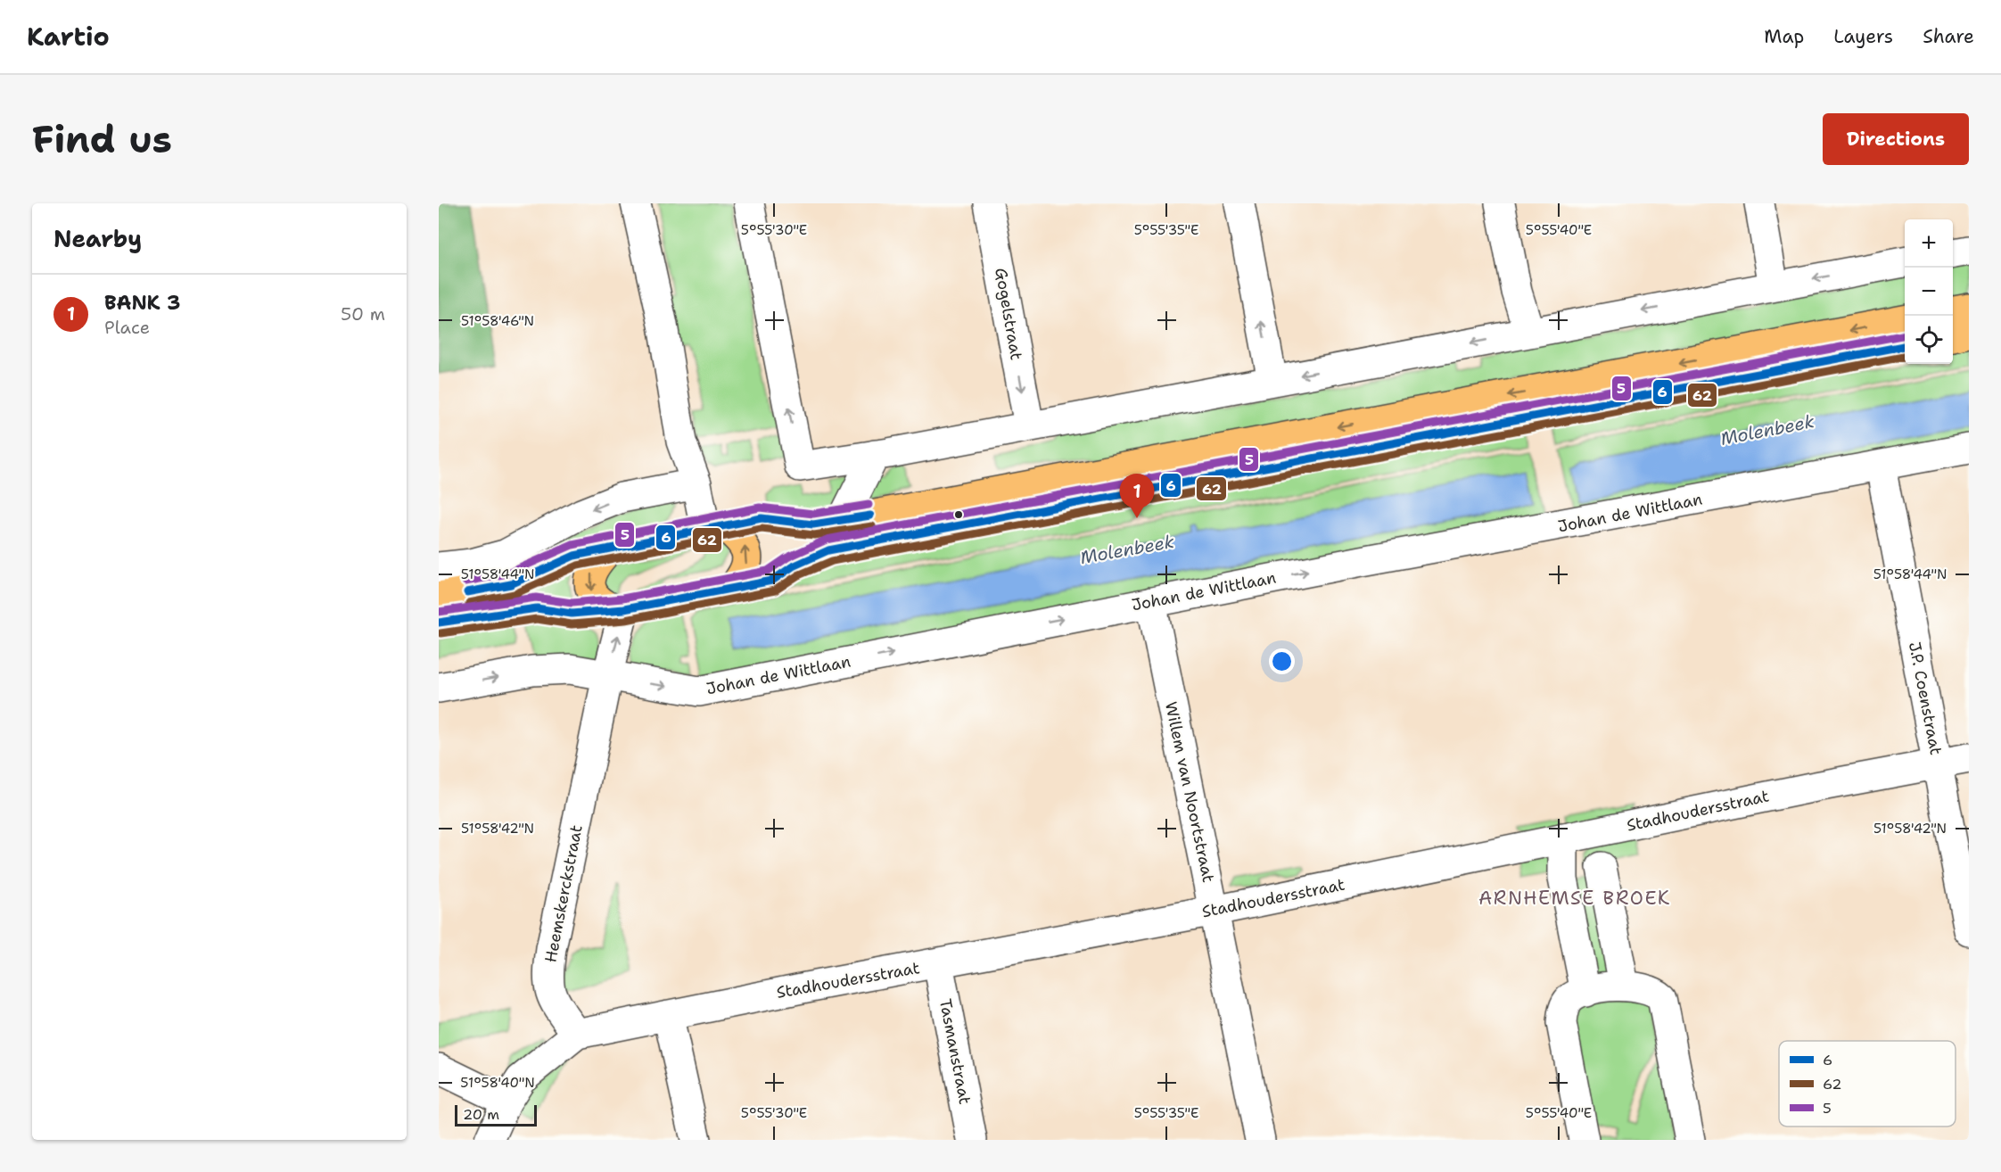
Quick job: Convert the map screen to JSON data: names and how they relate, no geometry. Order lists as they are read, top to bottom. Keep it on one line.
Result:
{"streets":{"street":["Gogelstraat","Johan de Wittlaan","J.P. Coenstraat","Willem van Noortstraat","Stadhoudersstraat","Heemskerckstraat","Tasmanstraat"]},"crossings":[["Johan de Wittlaan","J.P. Coenstraat"],["Johan de Wittlaan","Willem van Noortstraat"],["Johan de Wittlaan","Heemskerckstraat"],["J.P. Coenstraat","Stadhoudersstraat"],["Willem van Noortstraat","Stadhoudersstraat"],["Stadhoudersstraat","Heemskerckstraat"],["Stadhoudersstraat","Tasmanstraat"]],"districts":["ARNHEMSE BROEK"],"water":["Molenbeek"],"lines":["transit line 5","transit line 6","transit line 62"],"legend":["6","62","5"],"scale_bar":"20 m","page":{"header":"Kartio","nav":["Map","Layers","Share"],"buttons":"Directions","title":"Find us","heading":"Nearby","map_buttons":["+","−"],"list":[{"mark":"1","name":"BANK 3","note":"Place","value":"50 m"}],"pins":"1","scale":"20 m"},"coordinates":["5°55'30\"E","5°55'35\"E","5°55'40\"E","51°58'46\"N","51°58'44\"N","51°58'42\"N","51°58'40\"N"]}
